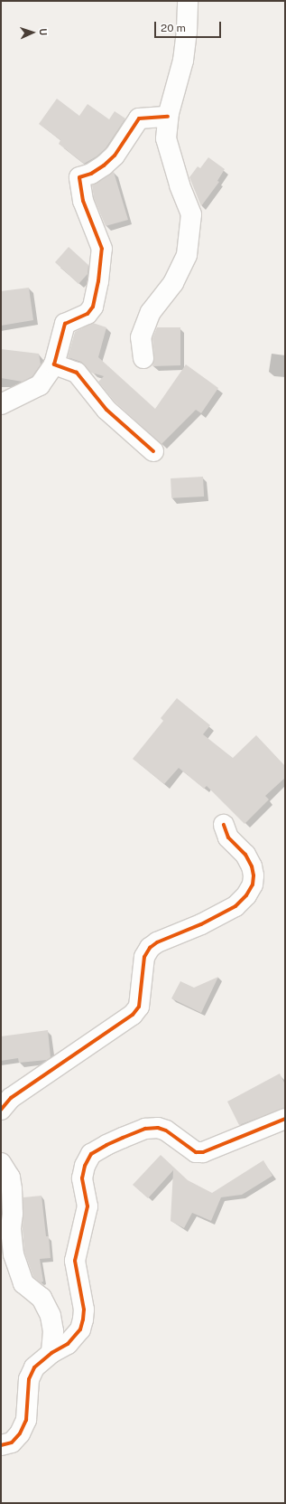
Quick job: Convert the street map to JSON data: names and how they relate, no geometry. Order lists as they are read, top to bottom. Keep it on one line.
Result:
{"scale_bar":"20 m","north":"right"}
